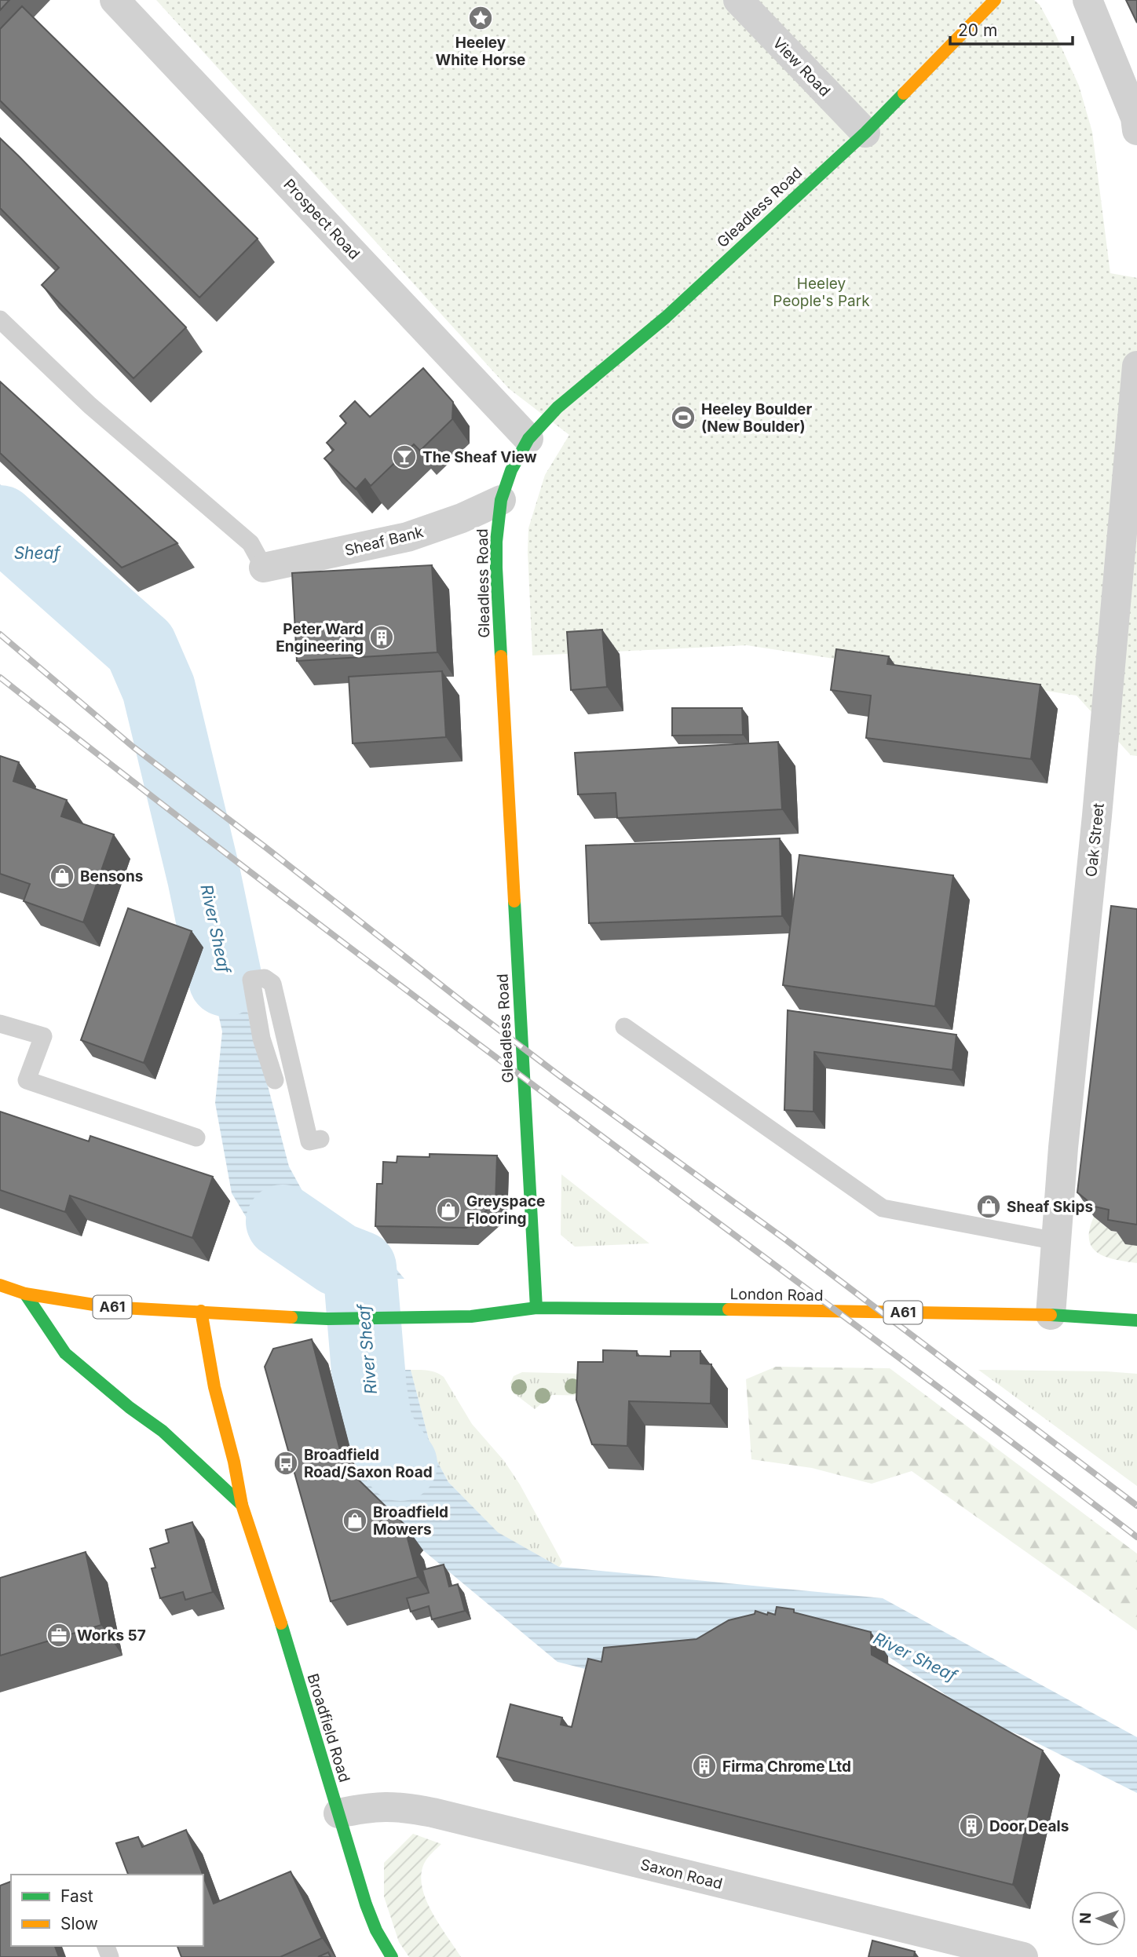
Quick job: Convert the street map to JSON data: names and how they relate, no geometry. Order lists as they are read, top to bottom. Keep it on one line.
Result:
{"streets":{"main road":["Gleadless Road","London Road","A61","Broadfield Road"],"street":["View Road","Prospect Road","Sheaf Bank","Oak Street","Saxon Road"]},"crossings":[["View Road","Gleadless Road"],["Gleadless Road","Prospect Road"],["Gleadless Road","Sheaf Bank"],["Gleadless Road","London Road"],["Oak Street","London Road"],["London Road","A61"],["London Road","Broadfield Road"],["A61","Broadfield Road"],["Broadfield Road","Saxon Road"]],"water":["Sheaf","River Sheaf"],"parks":["Heeley People's Park"],"places":{"place":["Heeley White Horse"],"sports":["Heeley Boulder (New Boulder)"],"bar":["The Sheaf View"],"building":["Peter Ward Engineering","Firma Chrome Ltd","Door Deals"],"shop":["Bensons","Sheaf Skips","Greyspace Flooring","Broadfield Mowers"],"bus stop":["Broadfield Road/Saxon Road"],"office":["Works 57"]},"legend":["Fast","Slow"],"scale_bar":"20 m","north":"left"}
